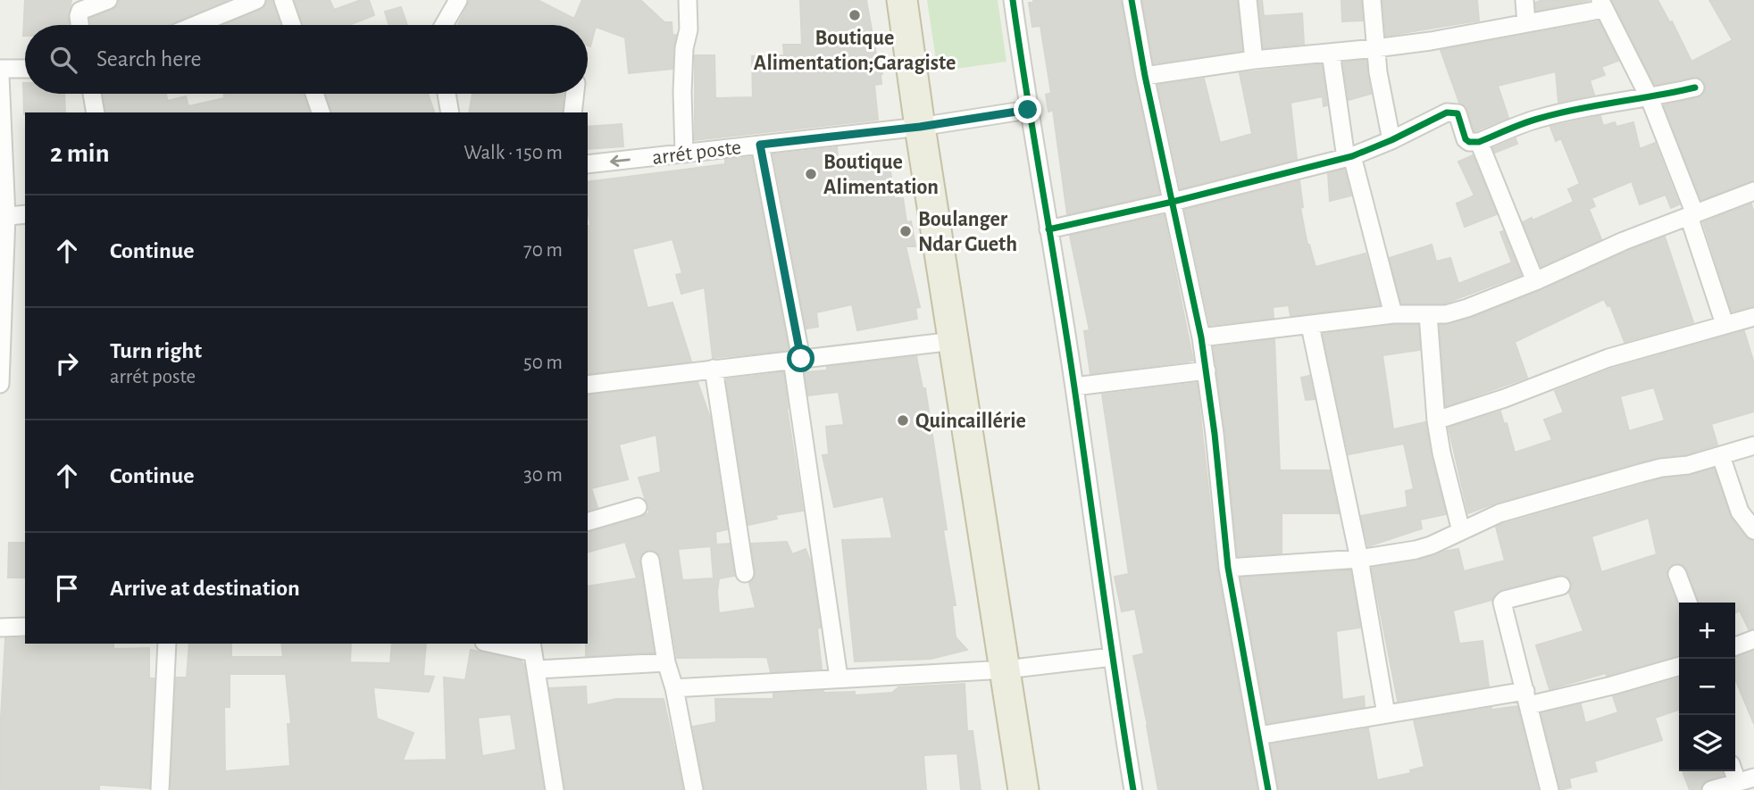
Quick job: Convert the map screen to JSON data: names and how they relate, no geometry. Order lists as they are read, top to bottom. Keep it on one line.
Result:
{"streets":{"street":["arrét poste"]},"places":["Boutique Alimentation;Garagiste","Boutique Alimentation","Boulanger Ndar Gueth","Quincaillérie"],"page":{"search":"Search here","heading":["2 min","Walk · 150 m"],"list":[["Continue","70 m"],["Turn right","arrét poste","50 m"],["Continue","30 m"],"Arrive at destination"],"map_buttons":["+","−"]}}
